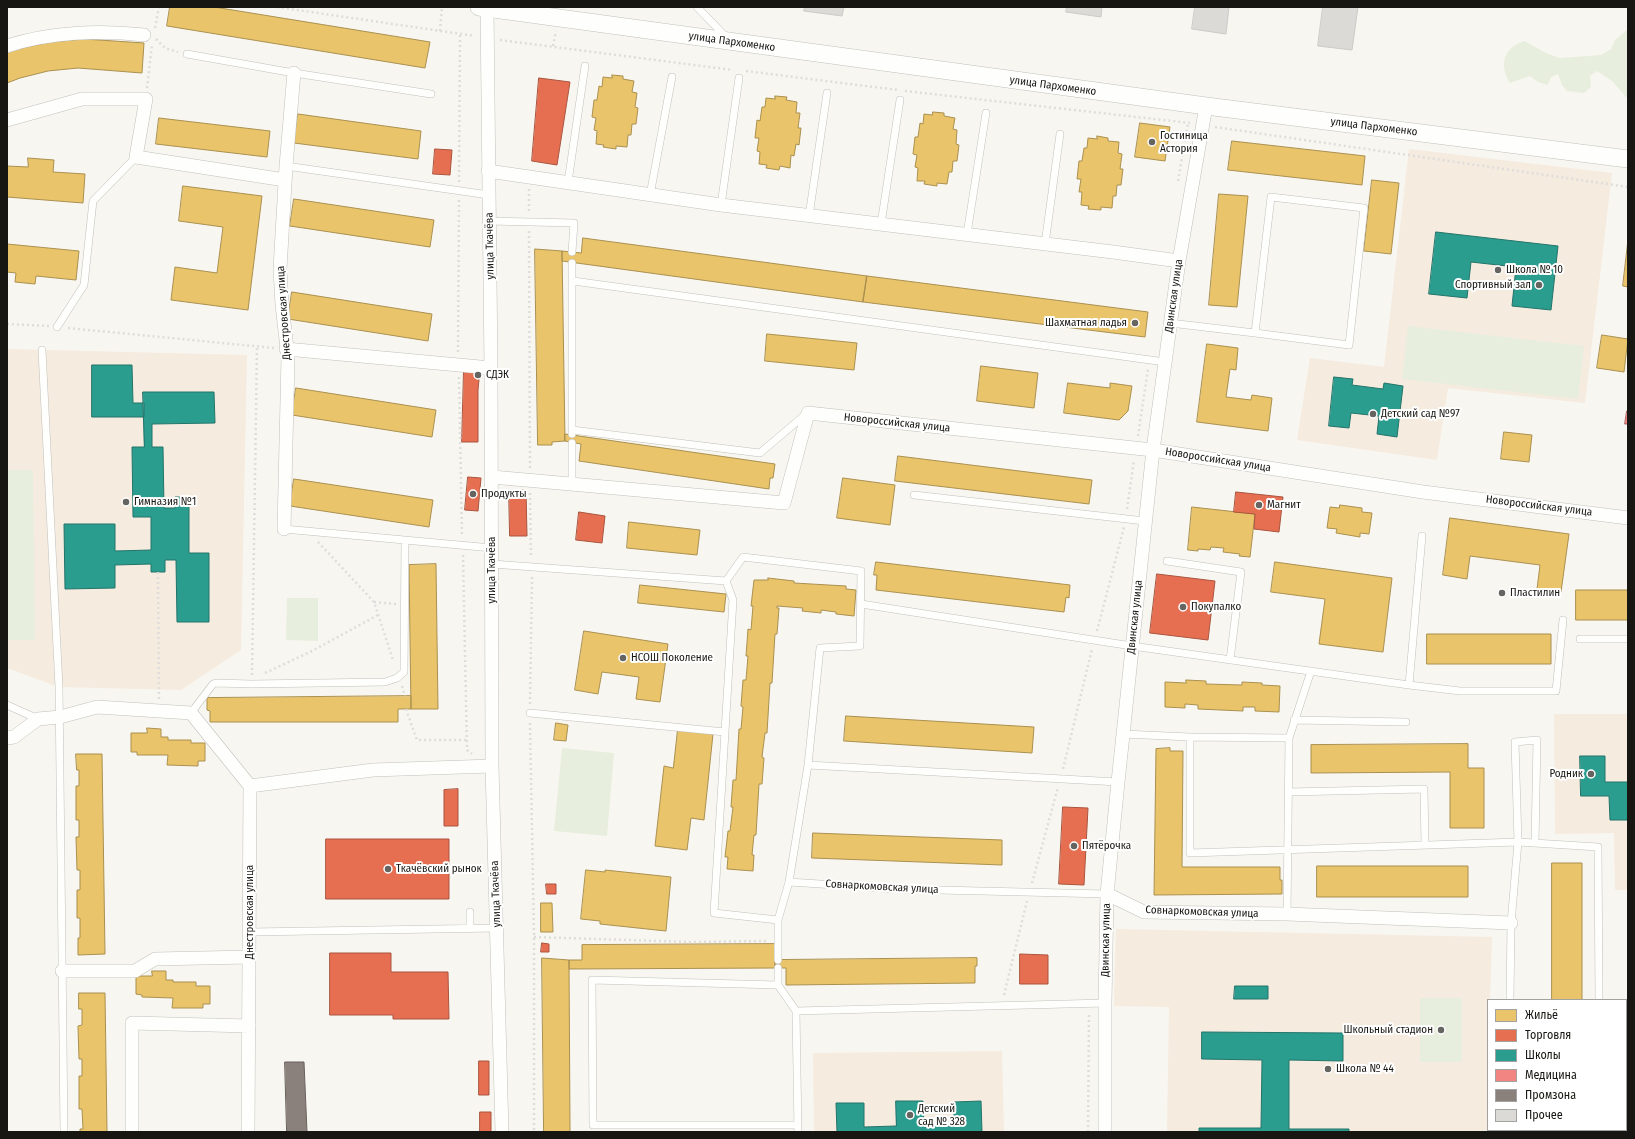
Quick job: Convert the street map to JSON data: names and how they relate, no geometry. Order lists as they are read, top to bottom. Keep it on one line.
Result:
{"streets":{"street":["улица Пархоменко","улица Ткачёва","Двинская улица","Днестровская улица","Новороссийская улица","Совнаркомовская улица"]},"crossings":[["улица Пархоменко","улица Ткачёва"],["улица Пархоменко","Двинская улица"],["Двинская улица","Новороссийская улица"],["Двинская улица","Совнаркомовская улица"]],"places":["Гостиница Астория","Школа № 10","Спортивный зал","Шахматная ладья","СДЭК","Детский сад №97","Продукты","Гимназия №1","Магнит","Пластилин","Покупалко","НСОШ Поколение","Родник","Пятёрочка","Ткачёвский рынок","Школьный стадион","Школа № 44","Детский сад № 328"],"legend":["Жильё","Торговля","Школы","Медицина","Промзона","Прочее"]}
